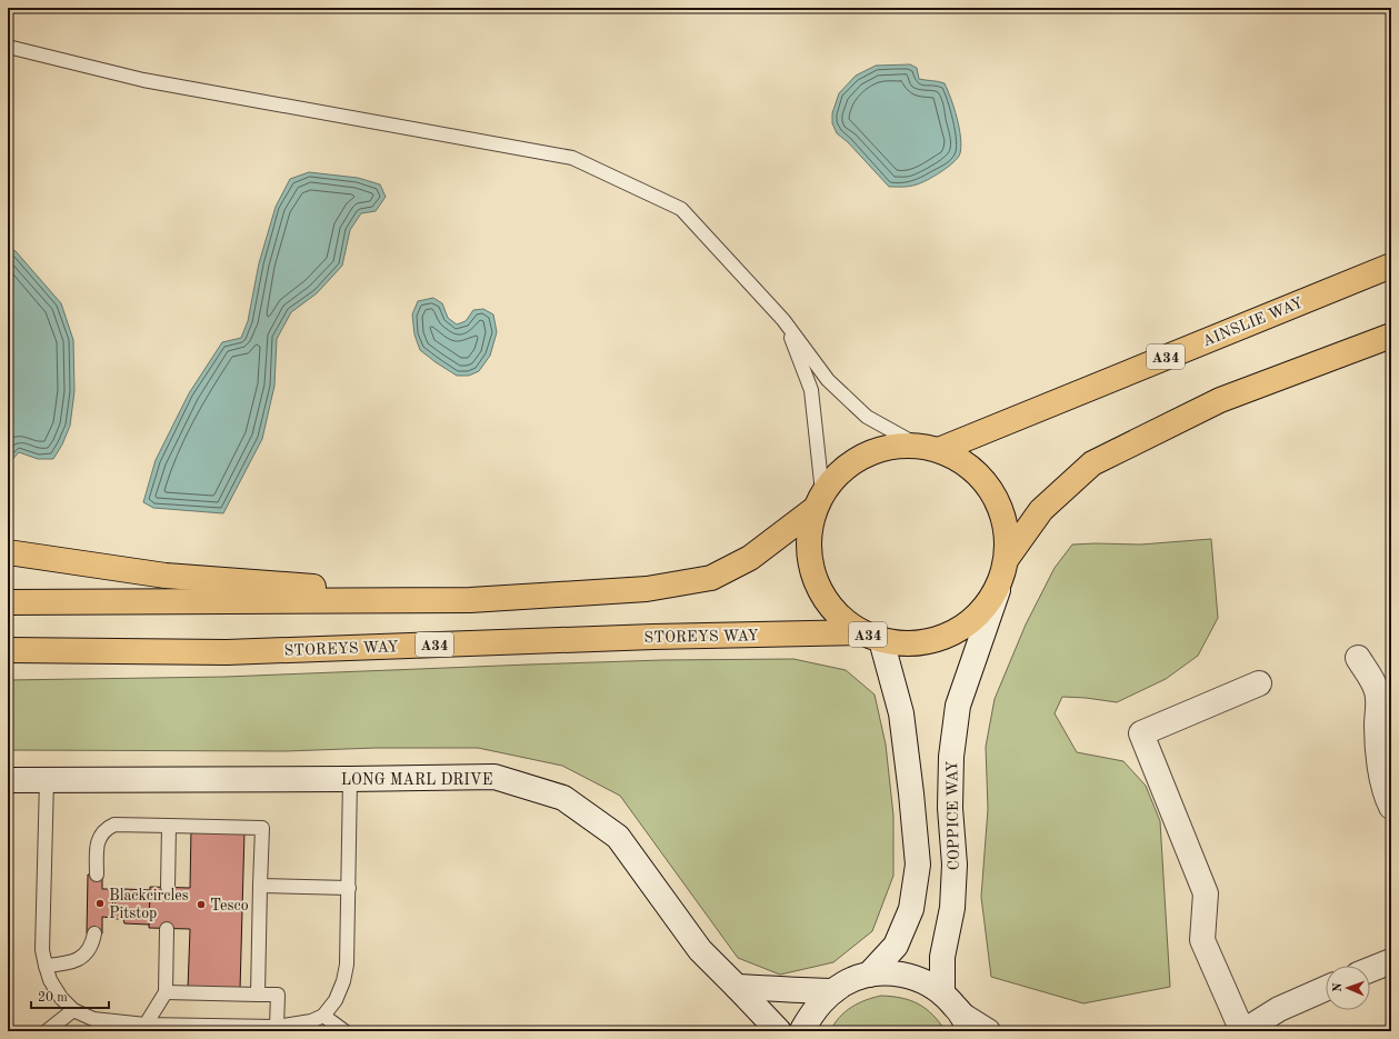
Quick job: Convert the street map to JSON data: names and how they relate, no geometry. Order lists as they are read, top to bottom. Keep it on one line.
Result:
{"streets":{"highway":["AINSLIE WAY","A34","STOREYS WAY"],"street":["LONG MARL DRIVE","COPPICE WAY"]},"crossings":[["AINSLIE WAY","A34"],["A34","STOREYS WAY"],["A34","COPPICE WAY"]],"places":["Blackcircles Pitstop","Tesco"],"scale_bar":"20 m","north":"left"}
